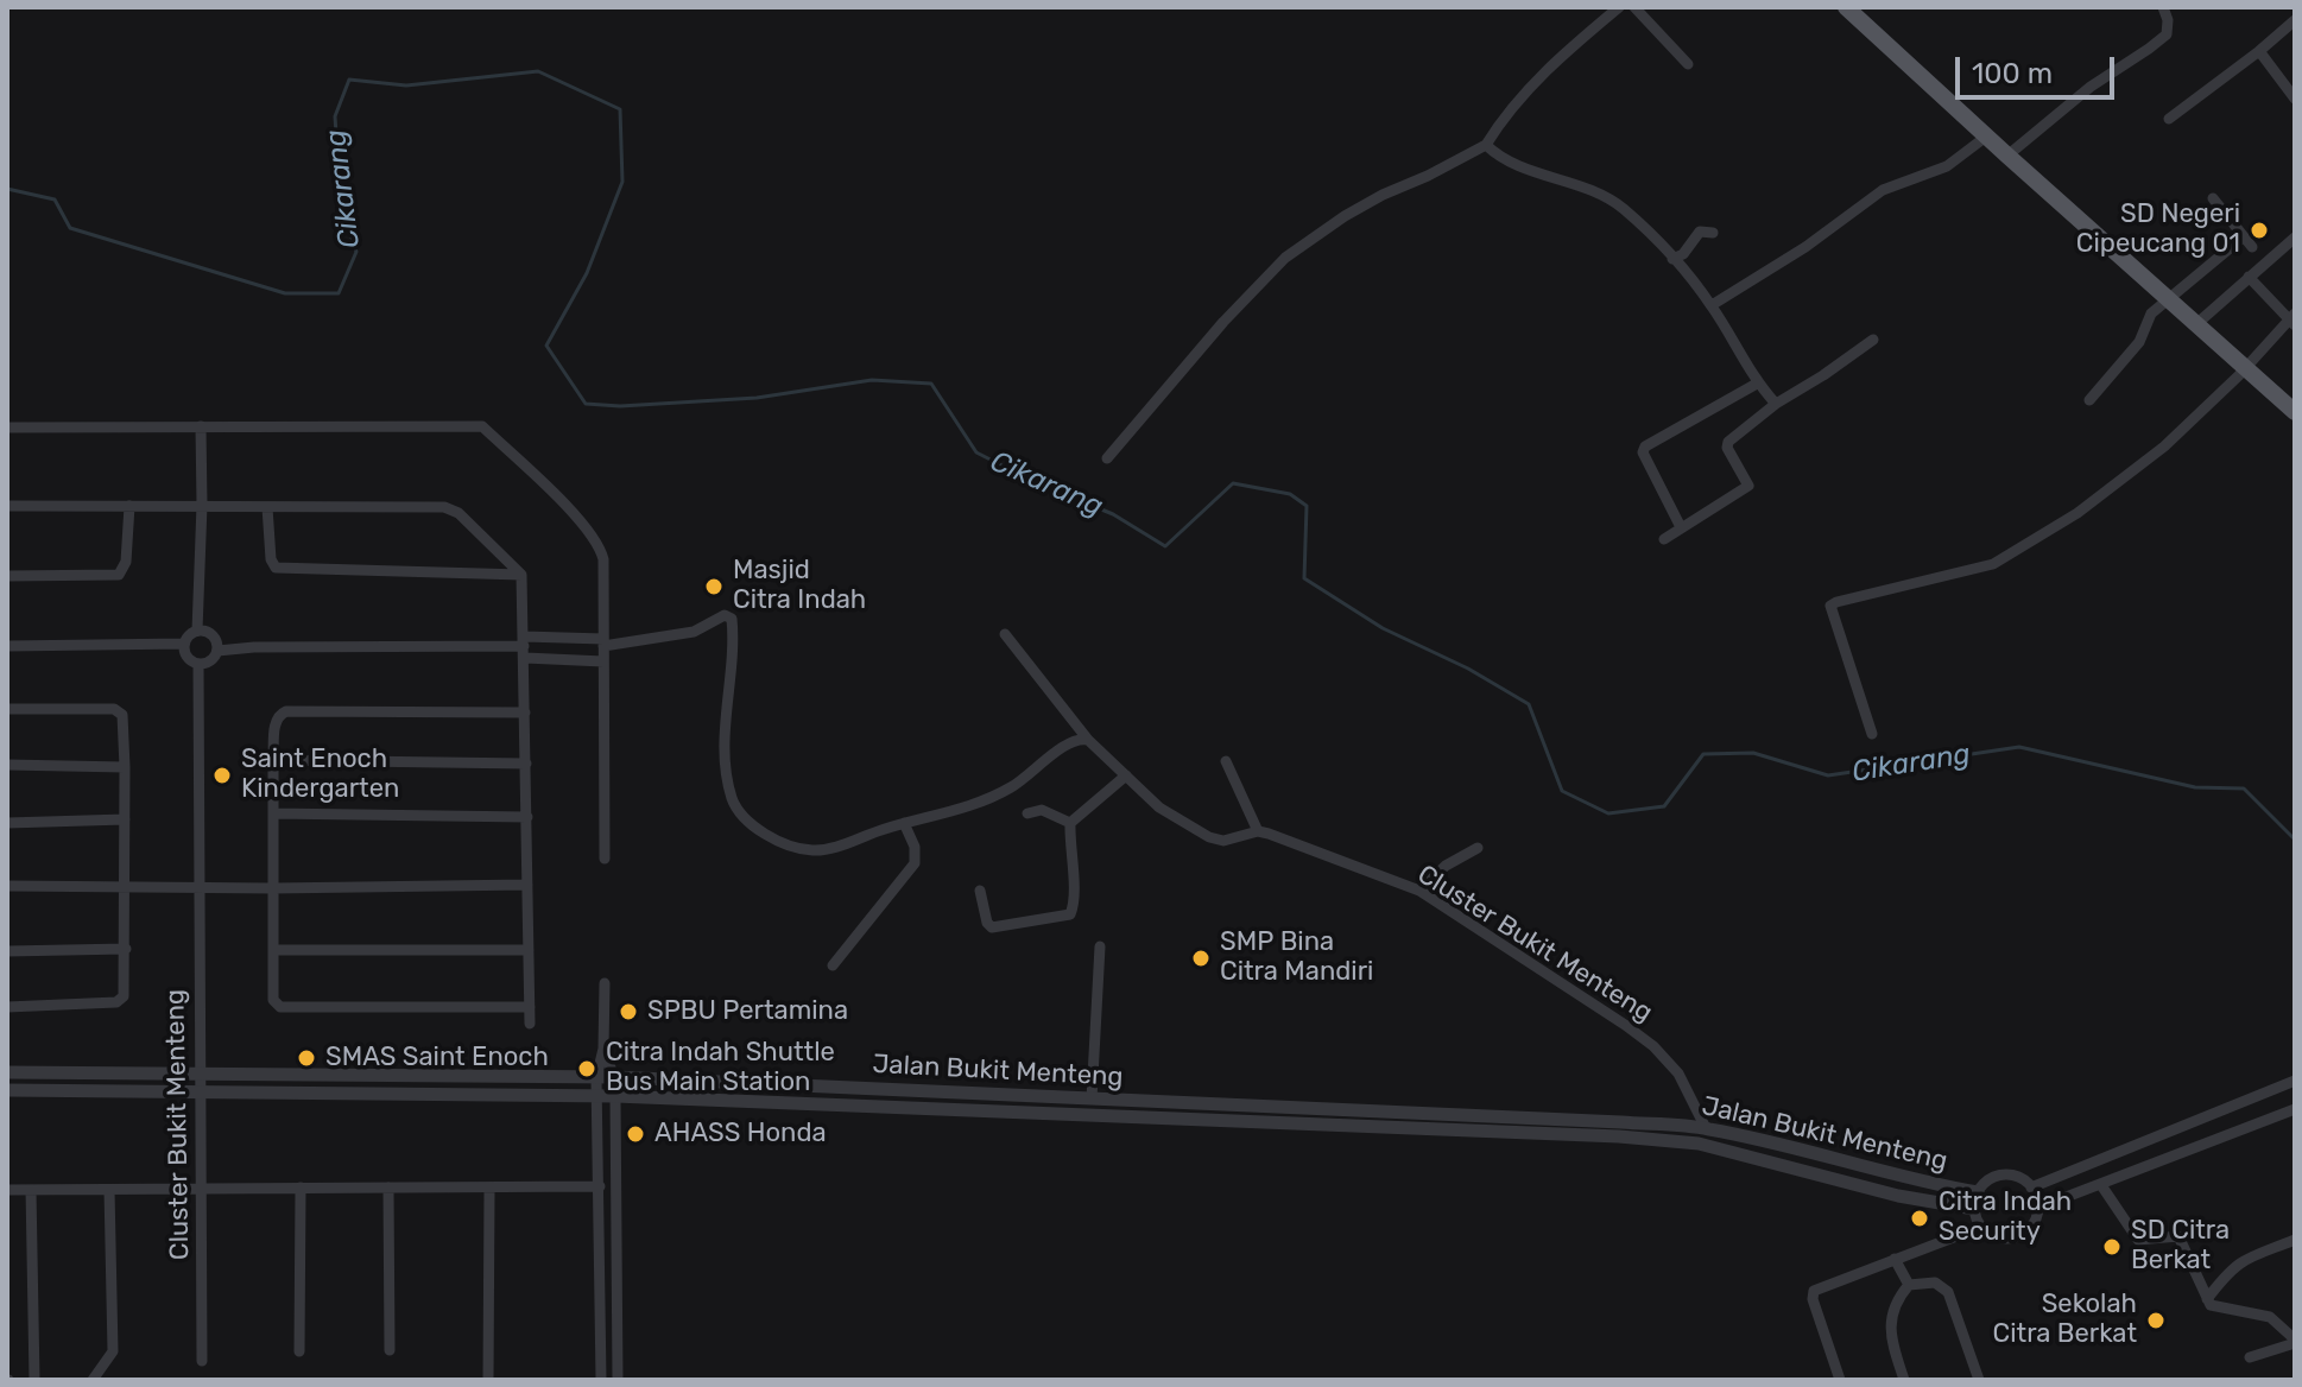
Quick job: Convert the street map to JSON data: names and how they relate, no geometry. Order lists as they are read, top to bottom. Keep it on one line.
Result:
{"streets":{"street":["Cluster Bukit Menteng","Jalan Bukit Menteng"]},"crossings":[["Cluster Bukit Menteng","Jalan Bukit Menteng"]],"water":["Cikarang"],"places":["SD Negeri Cipeucang 01","Masjid Citra Indah","Saint Enoch Kindergarten","SMP Bina Citra Mandiri","SPBU Pertamina","SMAS Saint Enoch","Citra Indah Shuttle Bus Main Station","AHASS Honda","Citra Indah Security","SD Citra Berkat","Sekolah Citra Berkat"],"scale_bar":"100 m"}
